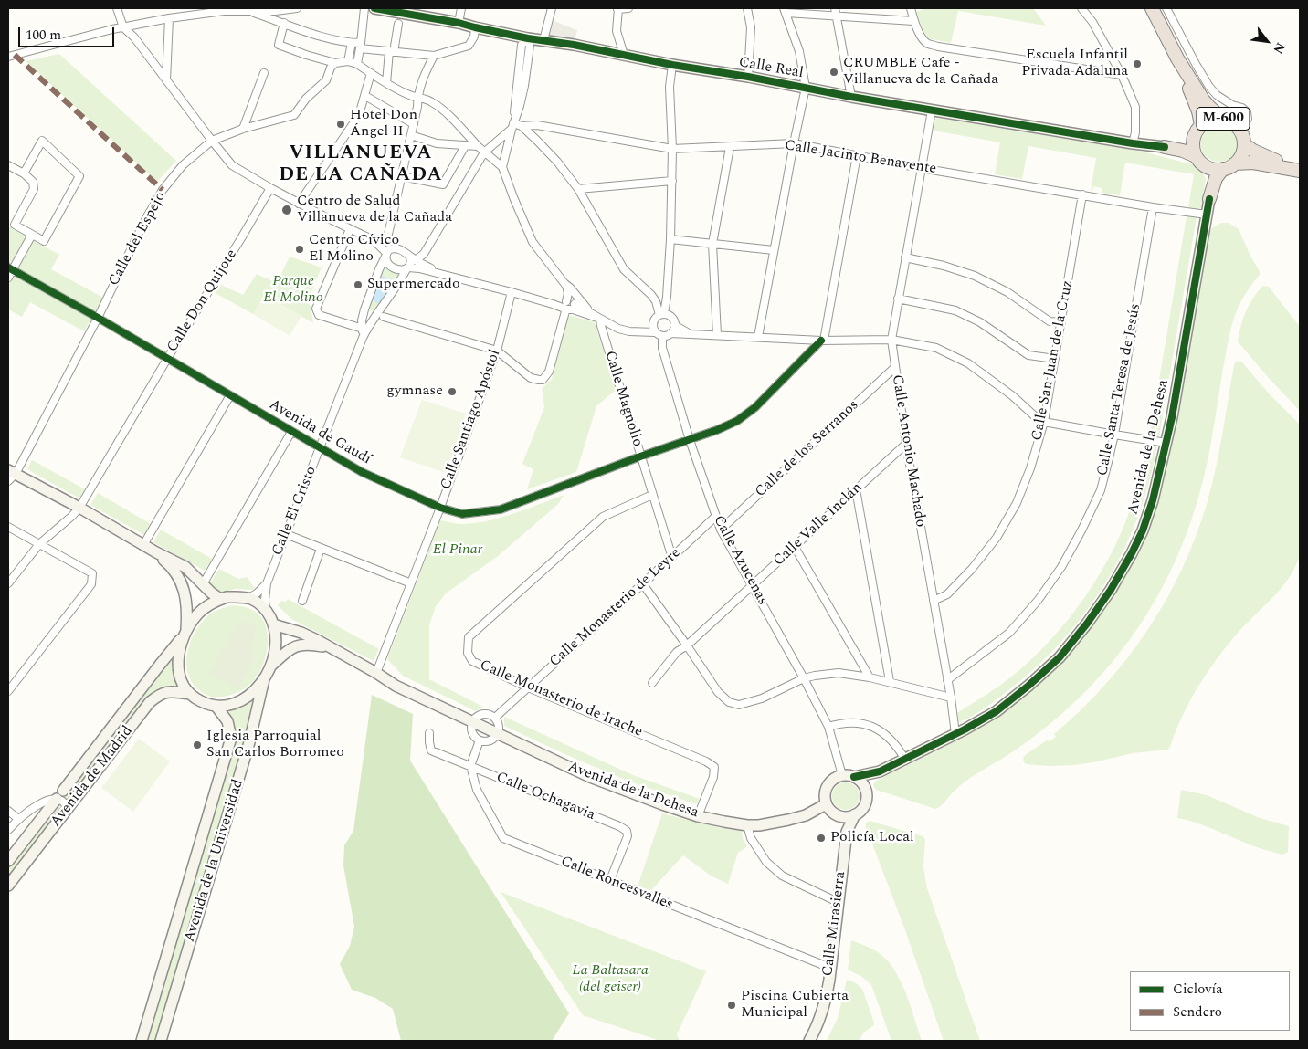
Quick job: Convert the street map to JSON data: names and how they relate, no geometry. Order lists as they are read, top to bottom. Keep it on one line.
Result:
{"streets":{"highway":["M-600"],"street":["Calle Real","Calle Jacinto Benavente","Calle del Espejo","Calle Don Quijote","Calle San Juan de la Cruz","Calle Santa Teresa de Jesús","Calle Magnolio","Calle Santiago Apóstol","Avenida de Gaudí","Avenida de la Dehesa","Calle de los Serranos","Calle Antonio Machado","Calle El Cristo","Calle Valle Inclán","Calle Azucenas","Calle Monasterio de Leyre","Calle Monasterio de Irache","Avenida de Madrid","Calle Ochagavia","Avenida de la Universidad","Calle Roncesvalles","Calle Mirasierra"]},"crossings":[["Calle Real","Calle Antonio Machado"],["Calle Jacinto Benavente","Calle San Juan de la Cruz"],["Calle Jacinto Benavente","Calle Santa Teresa de Jesús"],["Calle Jacinto Benavente","Avenida de la Dehesa"],["Calle Jacinto Benavente","Calle Antonio Machado"],["Calle del Espejo","Avenida de Gaudí"],["Calle Don Quijote","Avenida de Gaudí"],["Calle San Juan de la Cruz","Calle Antonio Machado"],["Calle Santa Teresa de Jesús","Calle Antonio Machado"],["Calle Magnolio","Avenida de Gaudí"],["Calle Magnolio","Calle Monasterio de Leyre"],["Calle Magnolio","Calle Monasterio de Irache"],["Calle Santiago Apóstol","Avenida de Gaudí"],["Calle Santiago Apóstol","Avenida de la Dehesa"],["Avenida de Gaudí","Calle El Cristo"],["Avenida de Gaudí","Calle Azucenas"],["Avenida de la Dehesa","Calle Antonio Machado"],["Avenida de la Dehesa","Calle El Cristo"],["Avenida de la Dehesa","Calle Azucenas"],["Avenida de la Dehesa","Calle Monasterio de Irache"],["Avenida de la Dehesa","Avenida de Madrid"],["Avenida de la Dehesa","Avenida de la Universidad"],["Avenida de la Dehesa","Calle Mirasierra"],["Calle de los Serranos","Calle Antonio Machado"],["Calle de los Serranos","Calle Azucenas"],["Calle Antonio Machado","Calle Valle Inclán"],["Calle El Cristo","Avenida de Madrid"],["Calle El Cristo","Avenida de la Universidad"],["Calle Valle Inclán","Calle Azucenas"],["Calle Azucenas","Calle Monasterio de Leyre"],["Calle Azucenas","Calle Mirasierra"],["Calle Monasterio de Leyre","Calle Monasterio de Irache"],["Avenida de Madrid","Avenida de la Universidad"],["Calle Ochagavia","Calle Roncesvalles"],["Calle Roncesvalles","Calle Mirasierra"]],"districts":["VILLANUEVA DE LA CAÑADA"],"parks":["Parque El Molino","El Pinar","La Baltasara (del geiser)"],"places":["Escuela Infantil Privada Adaluna","CRUMBLE Cafe - Villanueva de la Cañada","Hotel Don Ángel II","Centro de Salud Villanueva de la Cañada","Centro Cívico El Molino","Supermercado","gymnase","Iglesia Parroquial San Carlos Borromeo","Policía Local","Piscina Cubierta Municipal"],"legend":["Ciclovía","Sendero"],"scale_bar":"100 m","north":"bottom right"}
